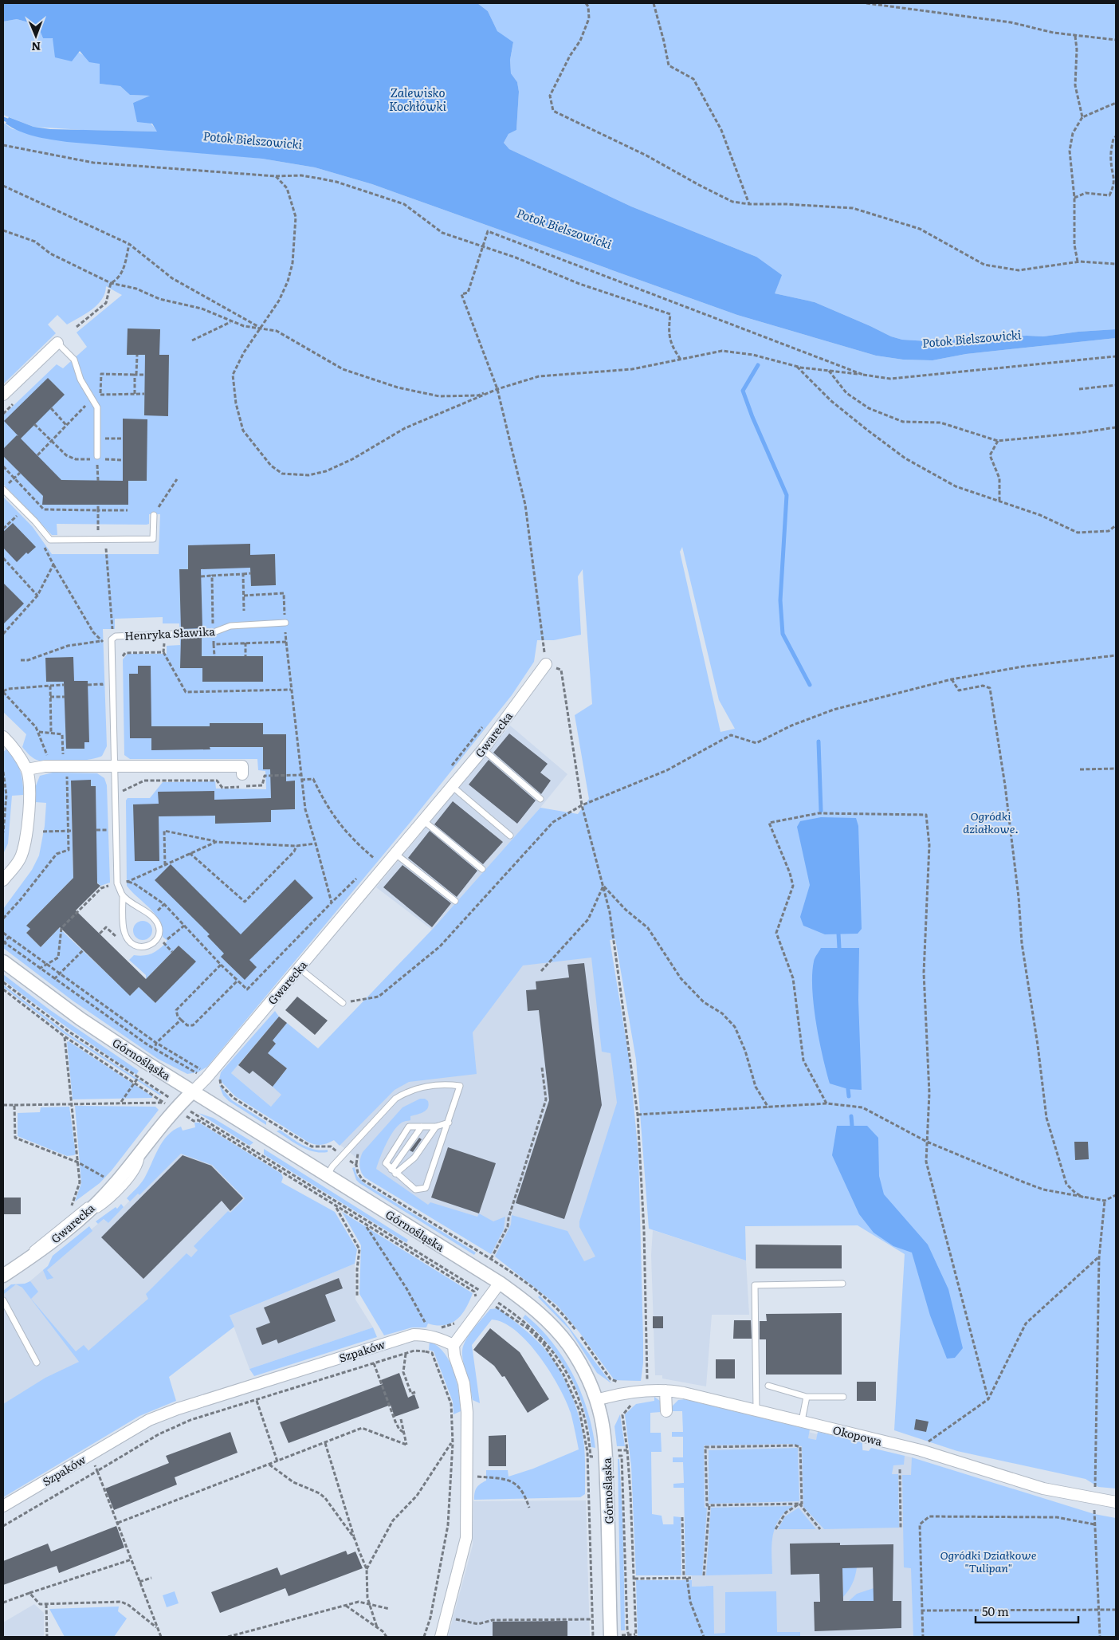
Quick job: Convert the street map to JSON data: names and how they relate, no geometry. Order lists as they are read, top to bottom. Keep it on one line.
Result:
{"streets":{"street":["Gwarecka","Górnośląska","Szpaków","Okopowa"],"lane":["Henryka Sławika"]},"crossings":[["Gwarecka","Górnośląska"],["Górnośląska","Okopowa"]],"water":["Zalewisko Kochłówki","Potok Bielszowicki"],"parks":["Ogródki działkowe.","Ogródki Działkowe \"Tulipan\""],"scale_bar":"50 m","north":"bottom"}
